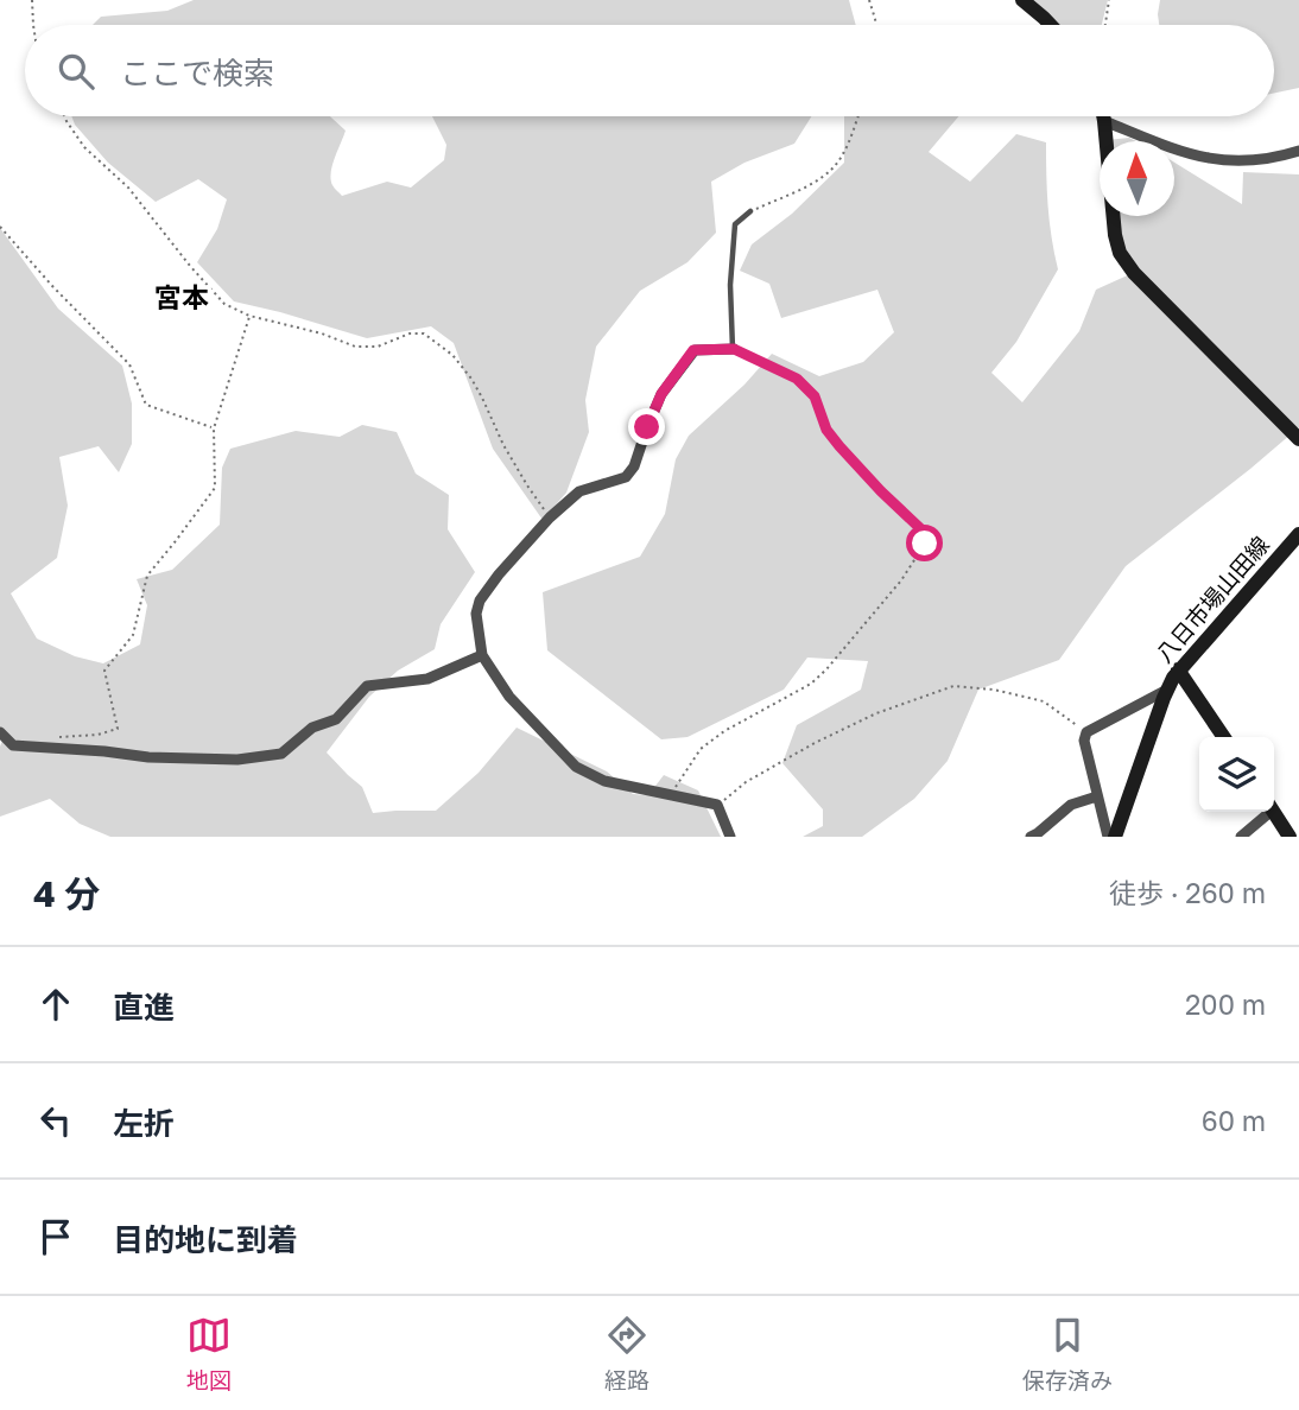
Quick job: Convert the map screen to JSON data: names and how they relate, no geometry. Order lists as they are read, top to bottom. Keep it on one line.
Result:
{"streets":{"street":["八日市場山田線"]},"districts":["宮本"],"north":"top","page":{"search":"ここで検索","heading":["4 分","徒歩 · 260 m"],"list":[["直進","200 m"],["左折","60 m"],"目的地に到着"],"nav":["地図","経路","保存済み"]}}
